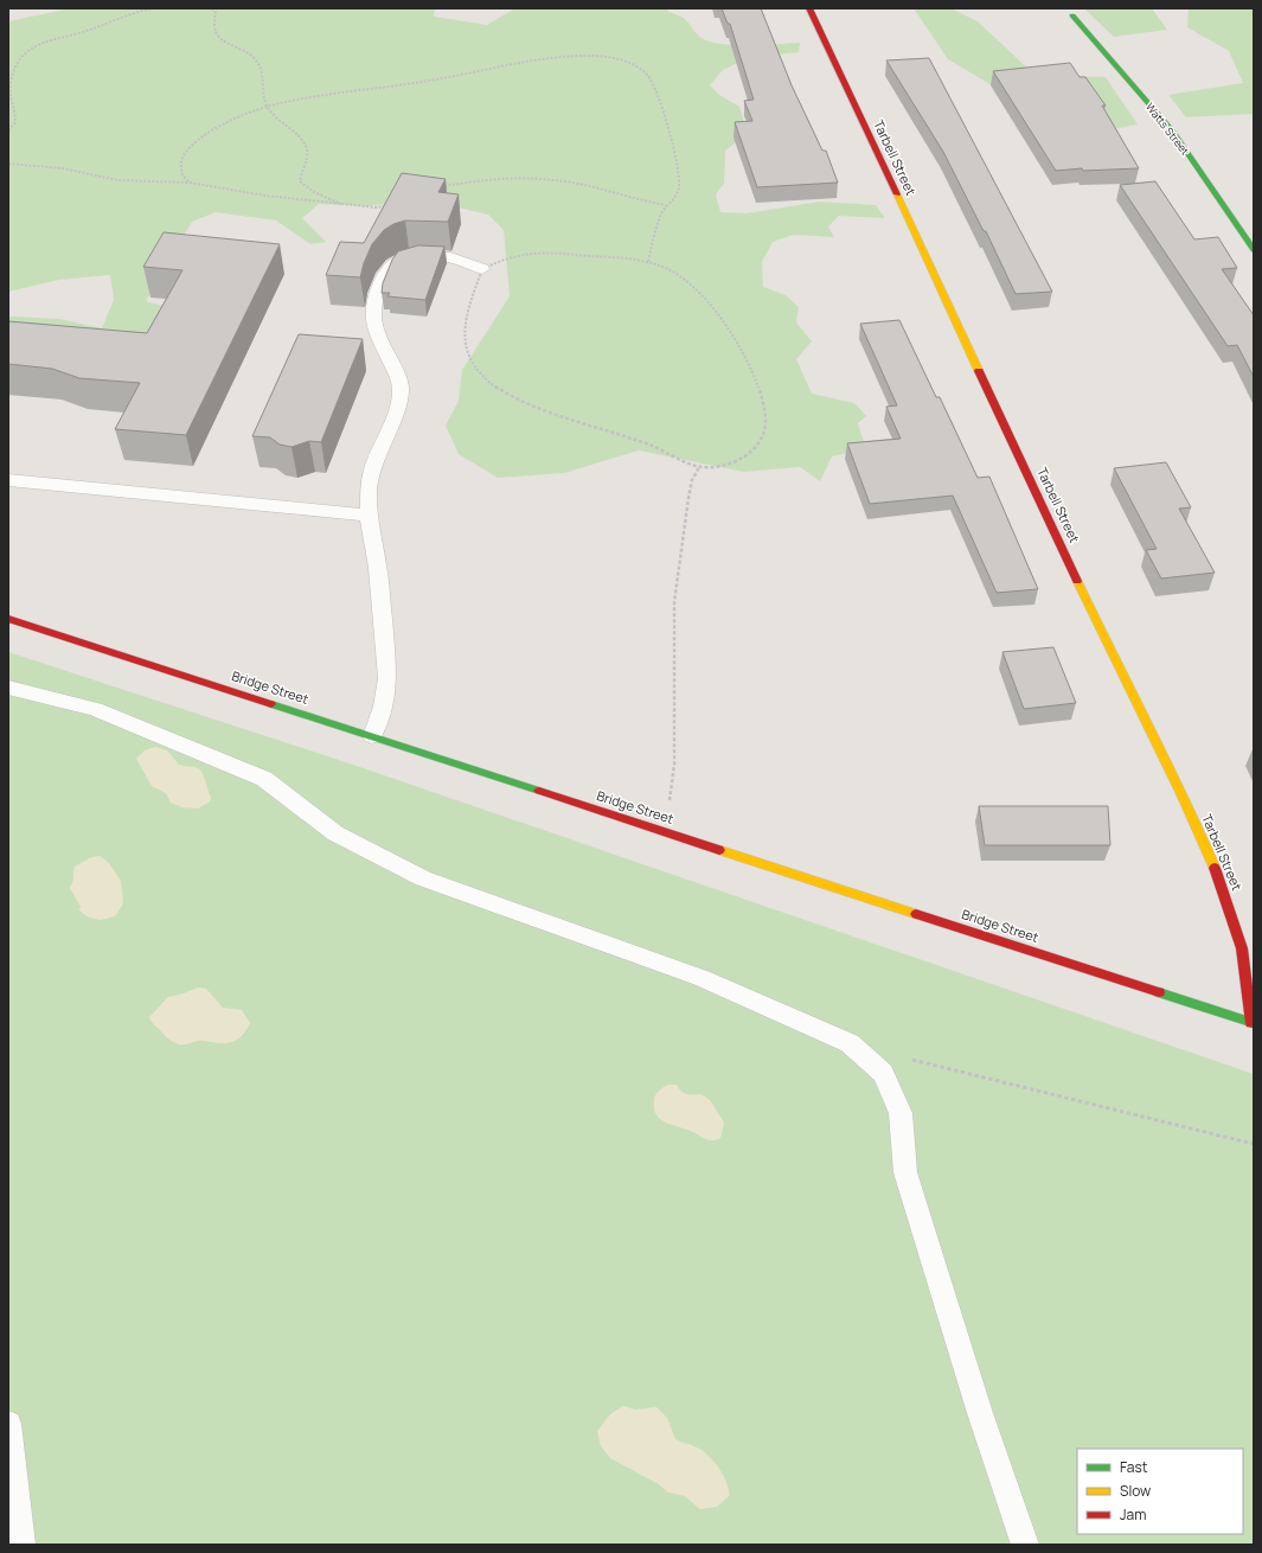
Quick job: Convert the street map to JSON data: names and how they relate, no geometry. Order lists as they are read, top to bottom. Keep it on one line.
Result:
{"streets":{"street":["Watts Street","Tarbell Street","Bridge Street"]},"crossings":[["Tarbell Street","Bridge Street"]],"legend":["Fast","Slow","Jam"]}
